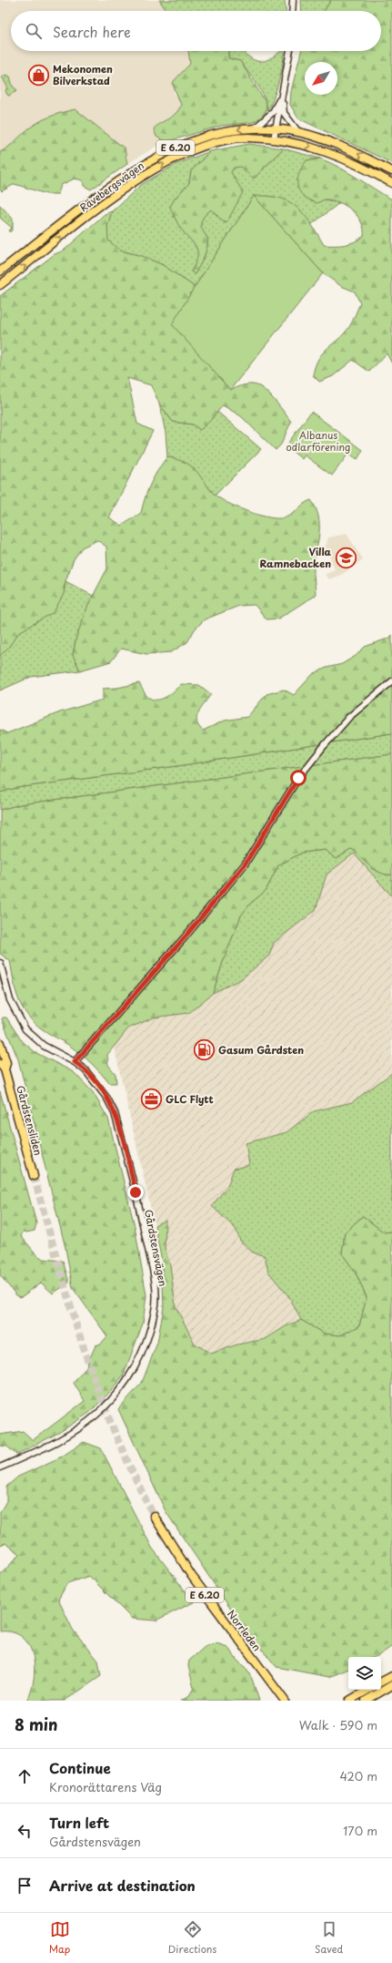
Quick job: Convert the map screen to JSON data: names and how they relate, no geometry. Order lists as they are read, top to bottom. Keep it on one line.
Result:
{"streets":{"highway":["E 6.20","Rävebergsvägen","Gårdstensliden","Norrleden"],"street":["Gårdstensvägen"]},"crossings":[["E 6.20","Rävebergsvägen"]],"parks":["Albanus odlarförening"],"places":{"shop":["Mekonomen Bilverkstad"],"school or university":["Villa Ramnebacken"],"fuel station":["Gasum Gårdsten"],"office":["GLC Flytt"]},"north":"bottom left","page":{"search":"Search here","heading":["8 min","Walk · 590 m"],"list":[["Continue","Kronorättarens Väg","420 m"],["Turn left","Gårdstensvägen","170 m"],"Arrive at destination"],"nav":["Map","Directions","Saved"]}}
